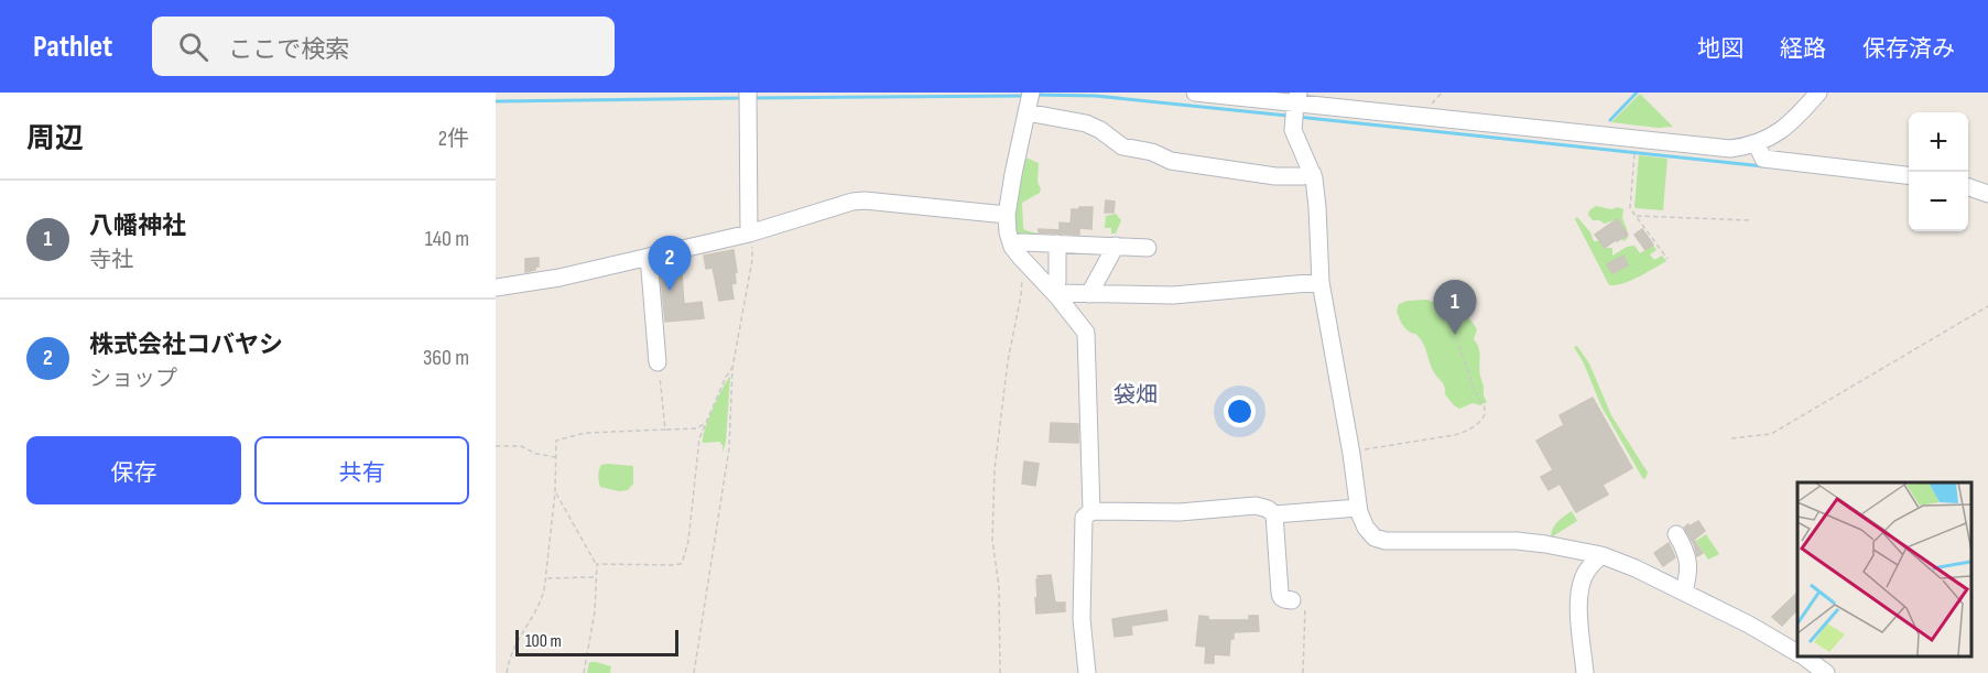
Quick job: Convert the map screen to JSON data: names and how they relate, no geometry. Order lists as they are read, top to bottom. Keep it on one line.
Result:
{"districts":["袋畑"],"scale_bar":"100 m","page":{"header":"Pathlet","search":"ここで検索","nav":["地図","経路","保存済み"],"heading":["周辺","2件"],"map_buttons":["+","−"],"list":[{"mark":"1","name":"八幡神社","note":"寺社","value":"140 m"},{"mark":"2","name":"株式会社コバヤシ","note":"ショップ","value":"360 m"}],"pins":["2","1"],"buttons":["保存","共有"],"scale":"100 m"}}
